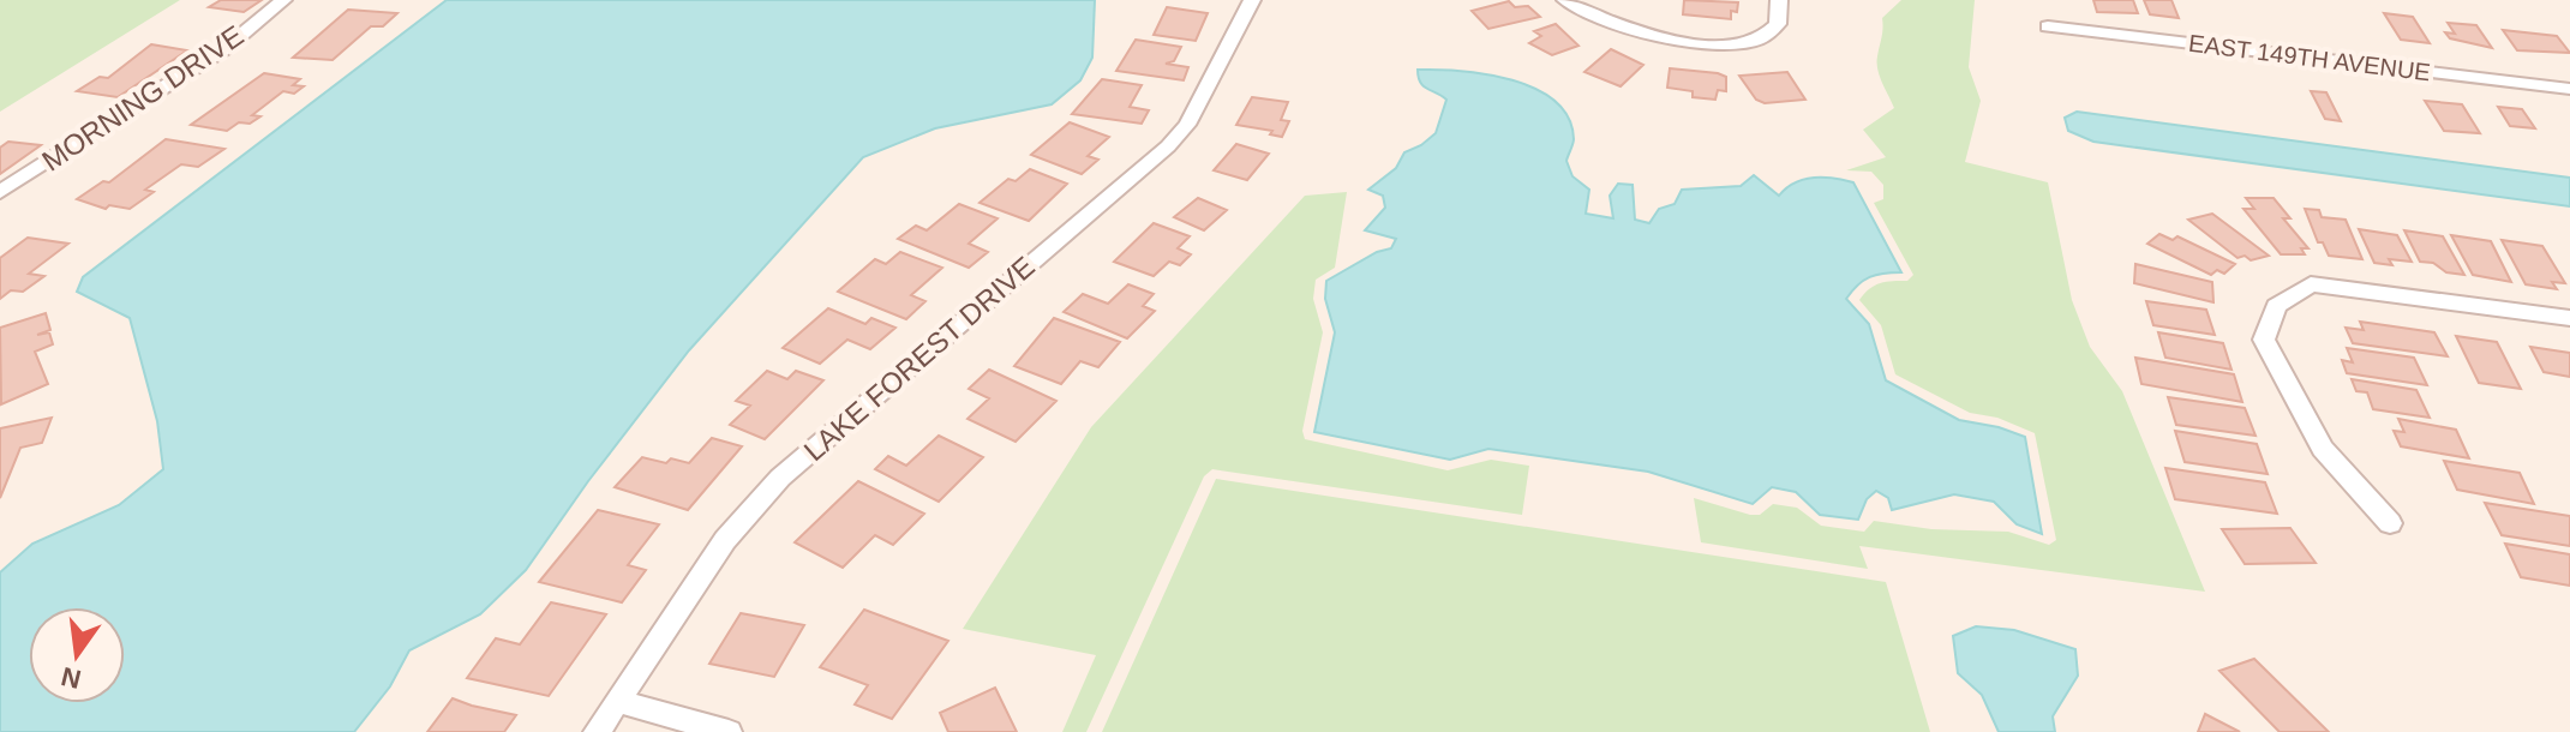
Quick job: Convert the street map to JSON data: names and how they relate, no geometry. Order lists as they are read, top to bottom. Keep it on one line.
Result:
{"streets":{"street":["EAST 149TH AVENUE","MORNING DRIVE","LAKE FOREST DRIVE"]},"north":"bottom"}
